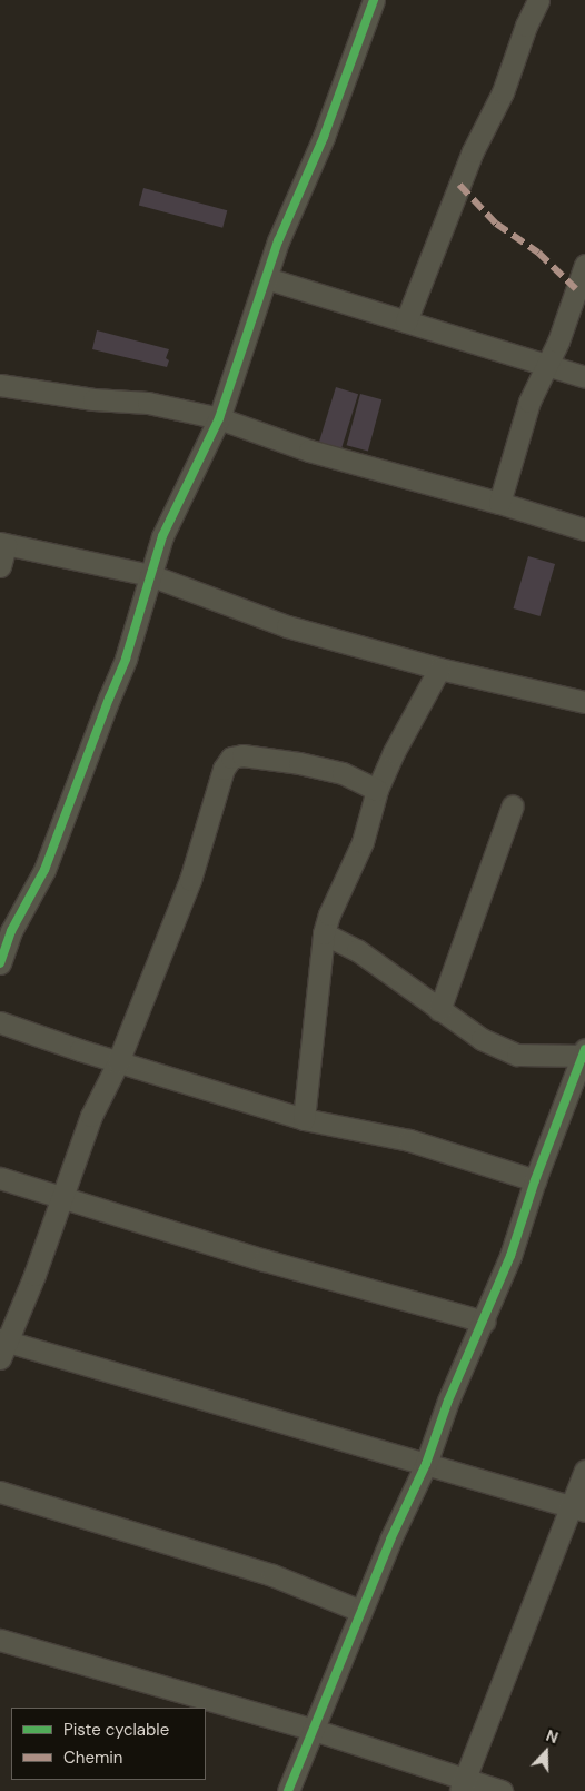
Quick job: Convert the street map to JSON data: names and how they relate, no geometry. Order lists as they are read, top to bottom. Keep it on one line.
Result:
{"legend":["Piste cyclable","Chemin"],"north":"top"}
